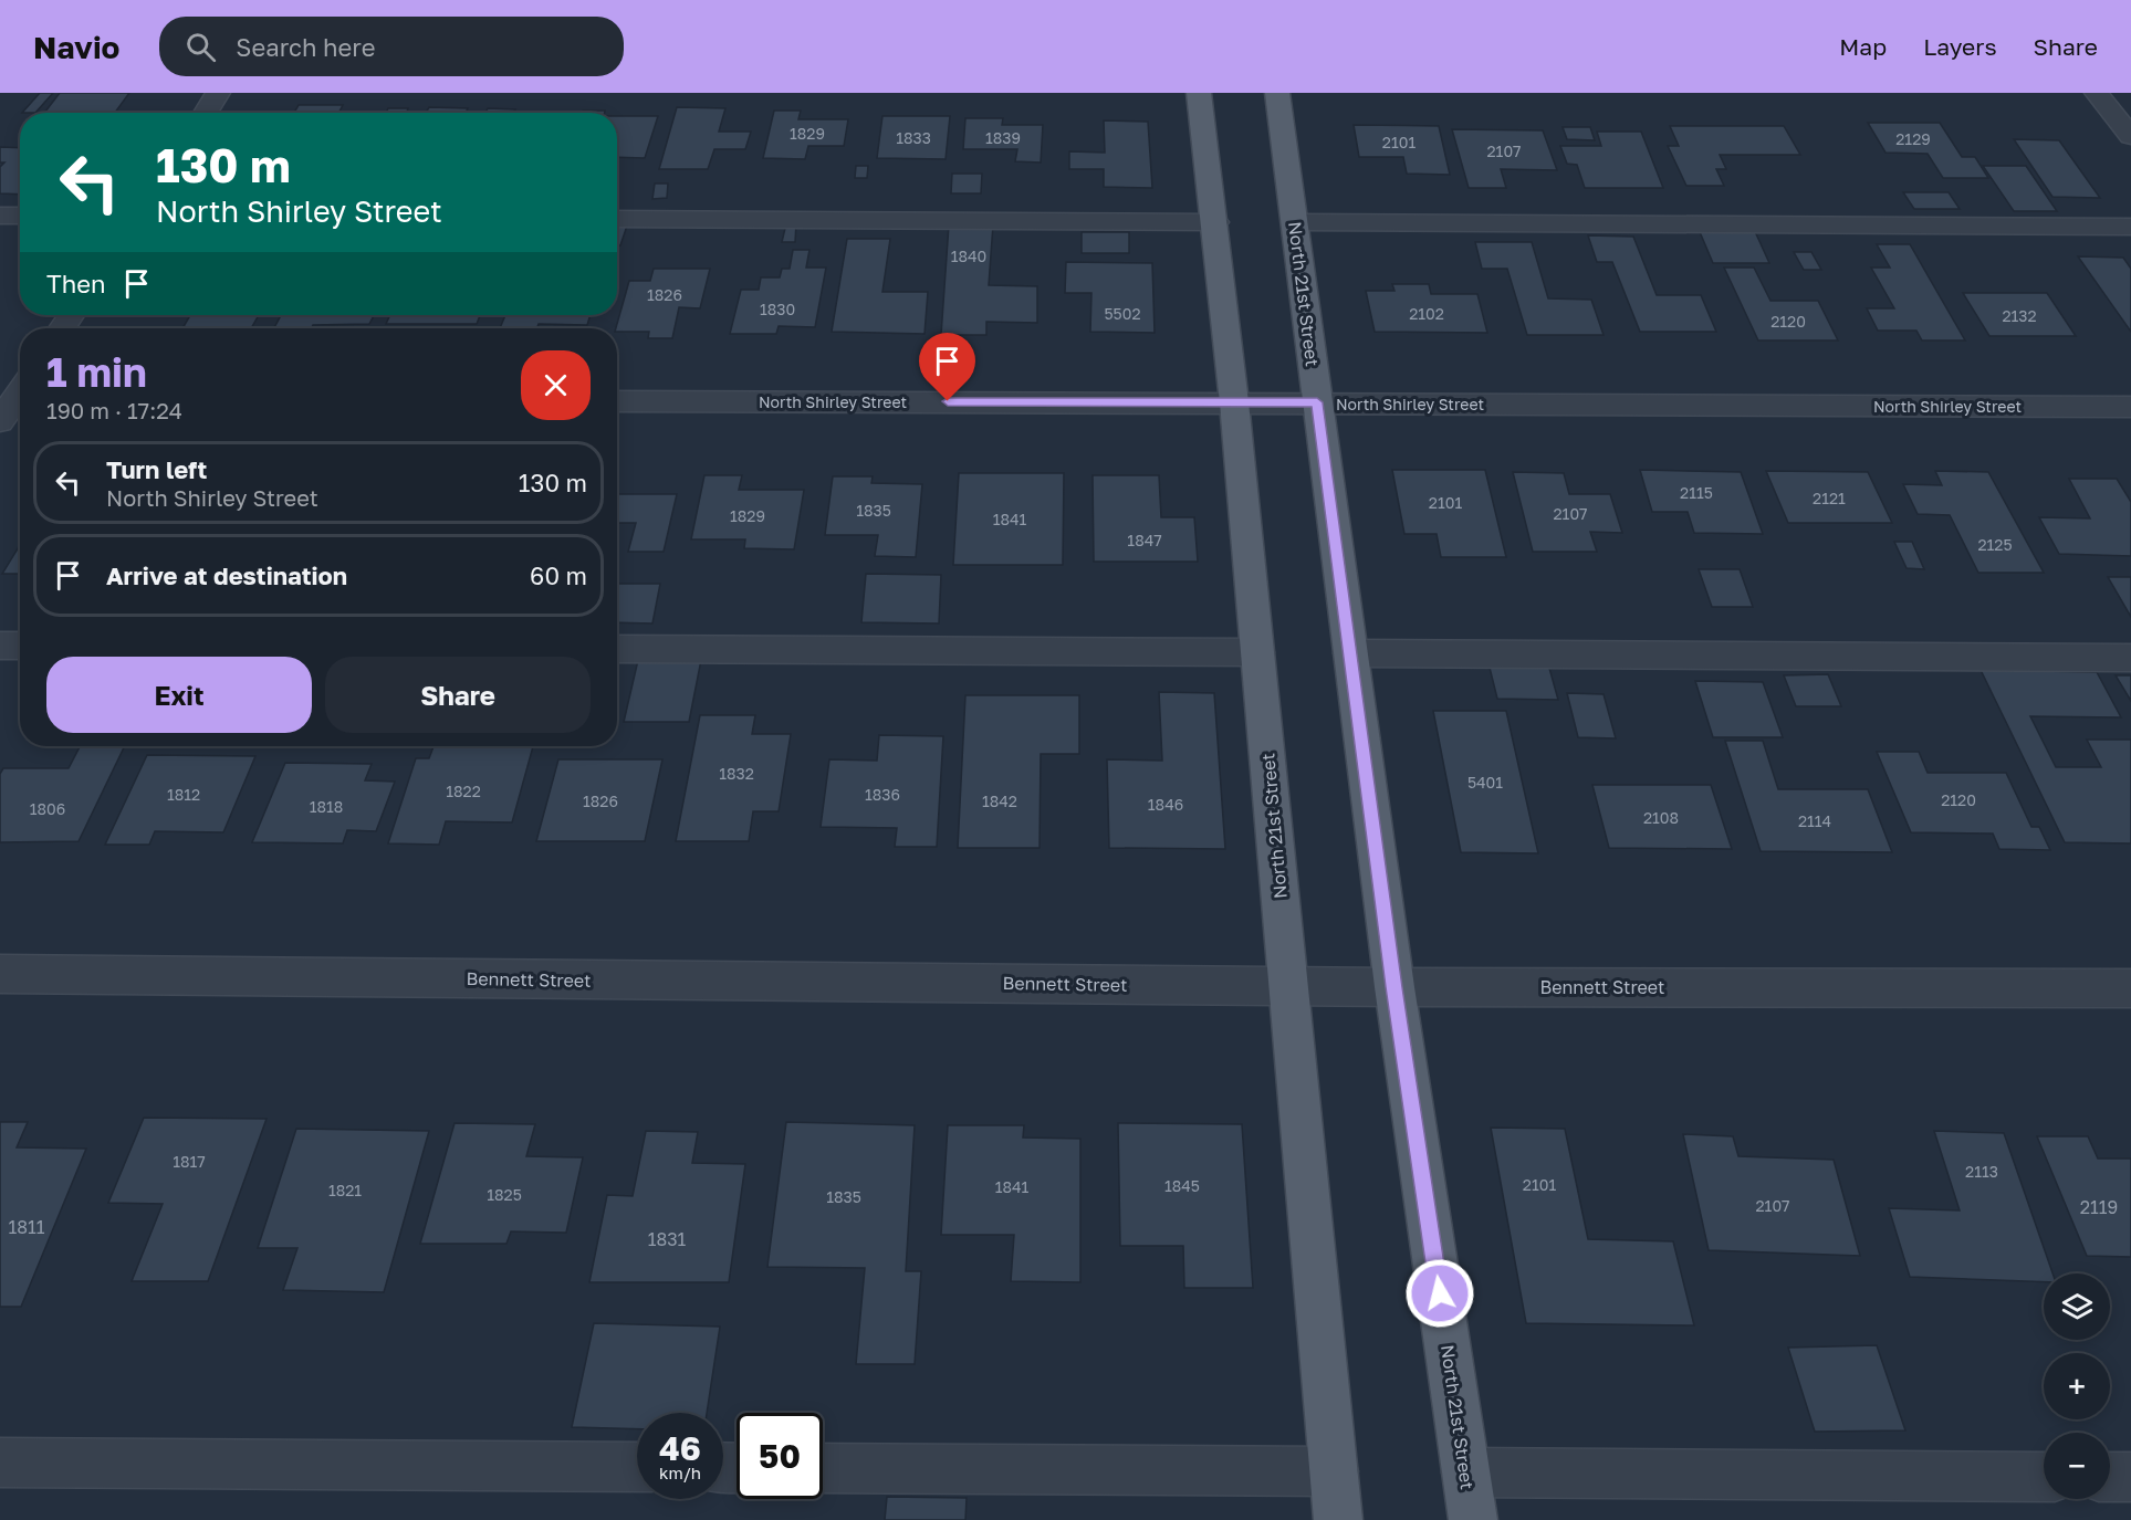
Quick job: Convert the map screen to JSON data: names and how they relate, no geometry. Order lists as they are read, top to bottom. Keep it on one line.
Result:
{"streets":{"main road":["North 21st Street"],"street":["North Shirley Street","Bennett Street"]},"crossings":[["North 21st Street","North Shirley Street"],["North 21st Street","Bennett Street"]],"house_numbers":["1829","1833","1839","2129","2101","2107","1840","1826","1830","5502","2102","2132","2120","2115","2121","2101","1835","2107","1829","1841","1847","2125","1832","5401","1822","1812","1836","2120","1826","1842","1846","1818","1806","2108","2114","1817","2113","2101","1845","1841","1821","1825","1835","2107","2119","1811","1831"],"page":{"header":"Navio","search":"Search here","nav":["Map","Layers","Share"],"turn":["130 m","North Shirley Street"],"then":"Then","heading":["1 min","190 m · 17:24"],"list":[{"name":"Turn left","note":"North Shirley Street","value":"130 m"},{"name":"Arrive at destination","value":"60 m"}],"buttons":["Exit","Share"],"map_buttons":["+","−"],"speed":"46 km/h","limit":"50"}}
